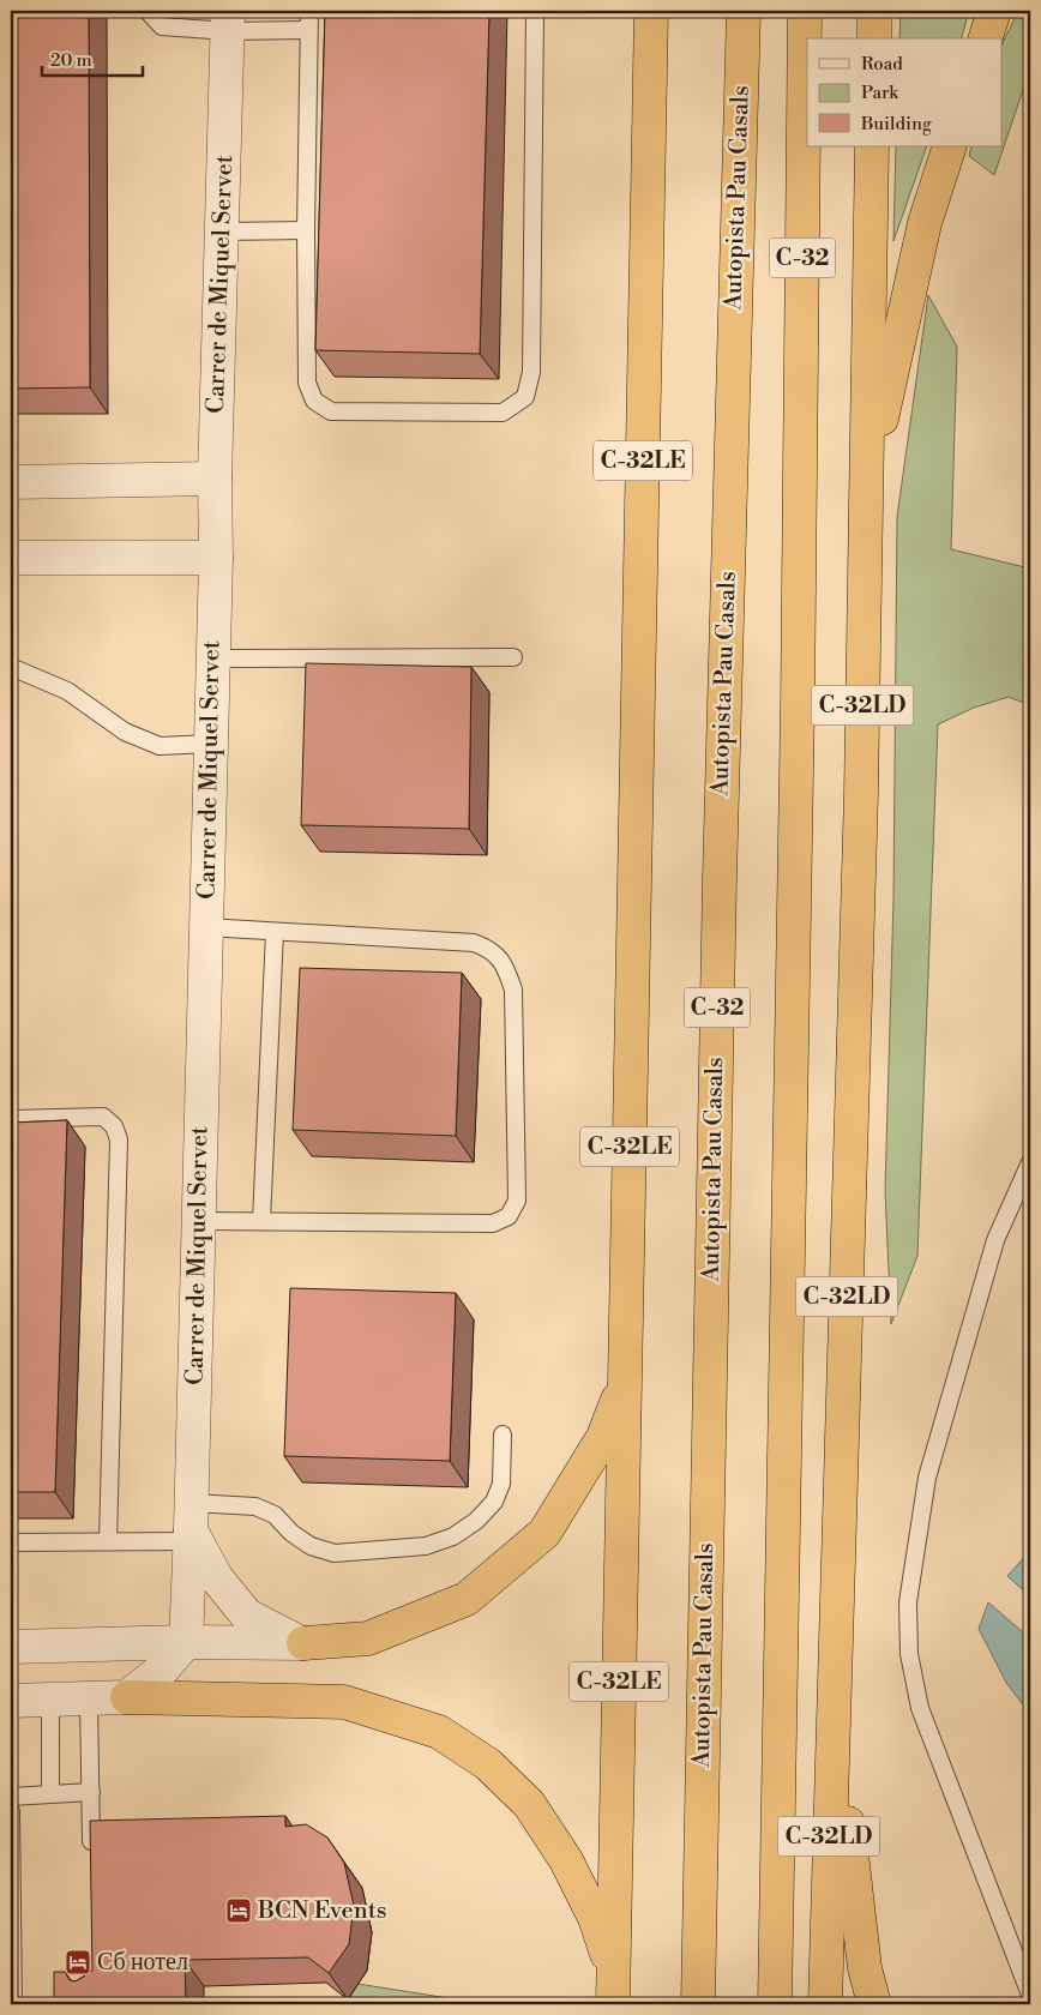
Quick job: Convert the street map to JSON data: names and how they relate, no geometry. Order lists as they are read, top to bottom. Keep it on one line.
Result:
{"streets":{"highway":["Autopista Pau Casals","C-32","C-32LE","C-32LD"],"street":["Carrer de Miquel Servet"]},"places":{"hotel":["BCN Events","Сб нотел"]},"legend":["Road","Park","Building"],"scale_bar":"20 m"}
